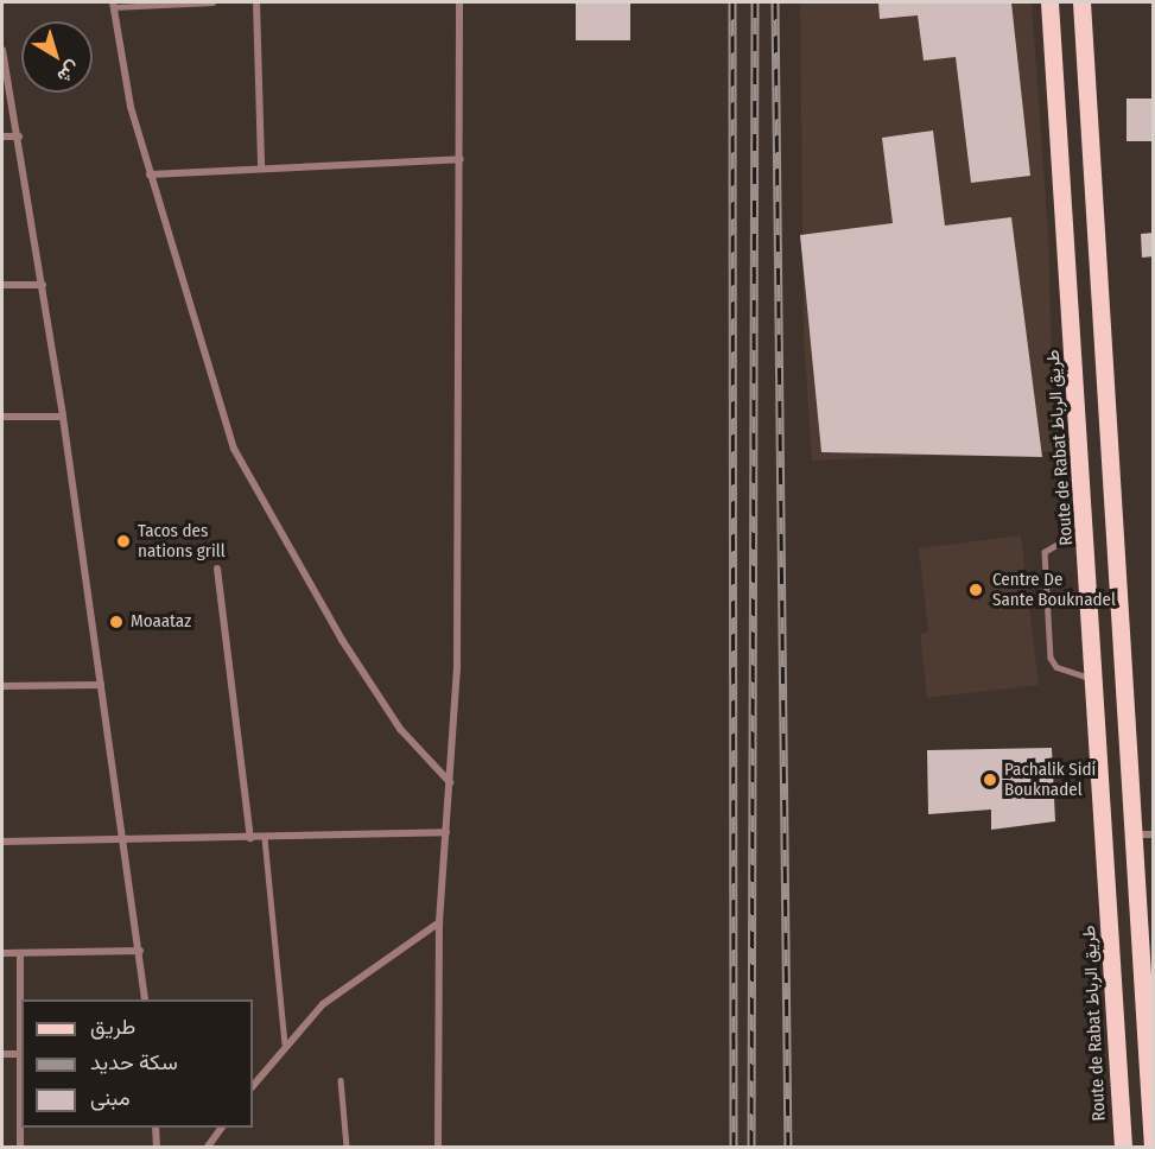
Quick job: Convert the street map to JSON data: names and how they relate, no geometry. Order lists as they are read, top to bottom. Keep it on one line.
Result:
{"streets":{"main road":["Route de Rabat طريق الرباط"]},"places":["Tacos des nations grill","Centre De Sante Bouknadel","Moaataz","Pachalik Sidi Bouknadel"],"legend":["طريق","سكة حديد","مبنى"],"north":"bottom right"}
